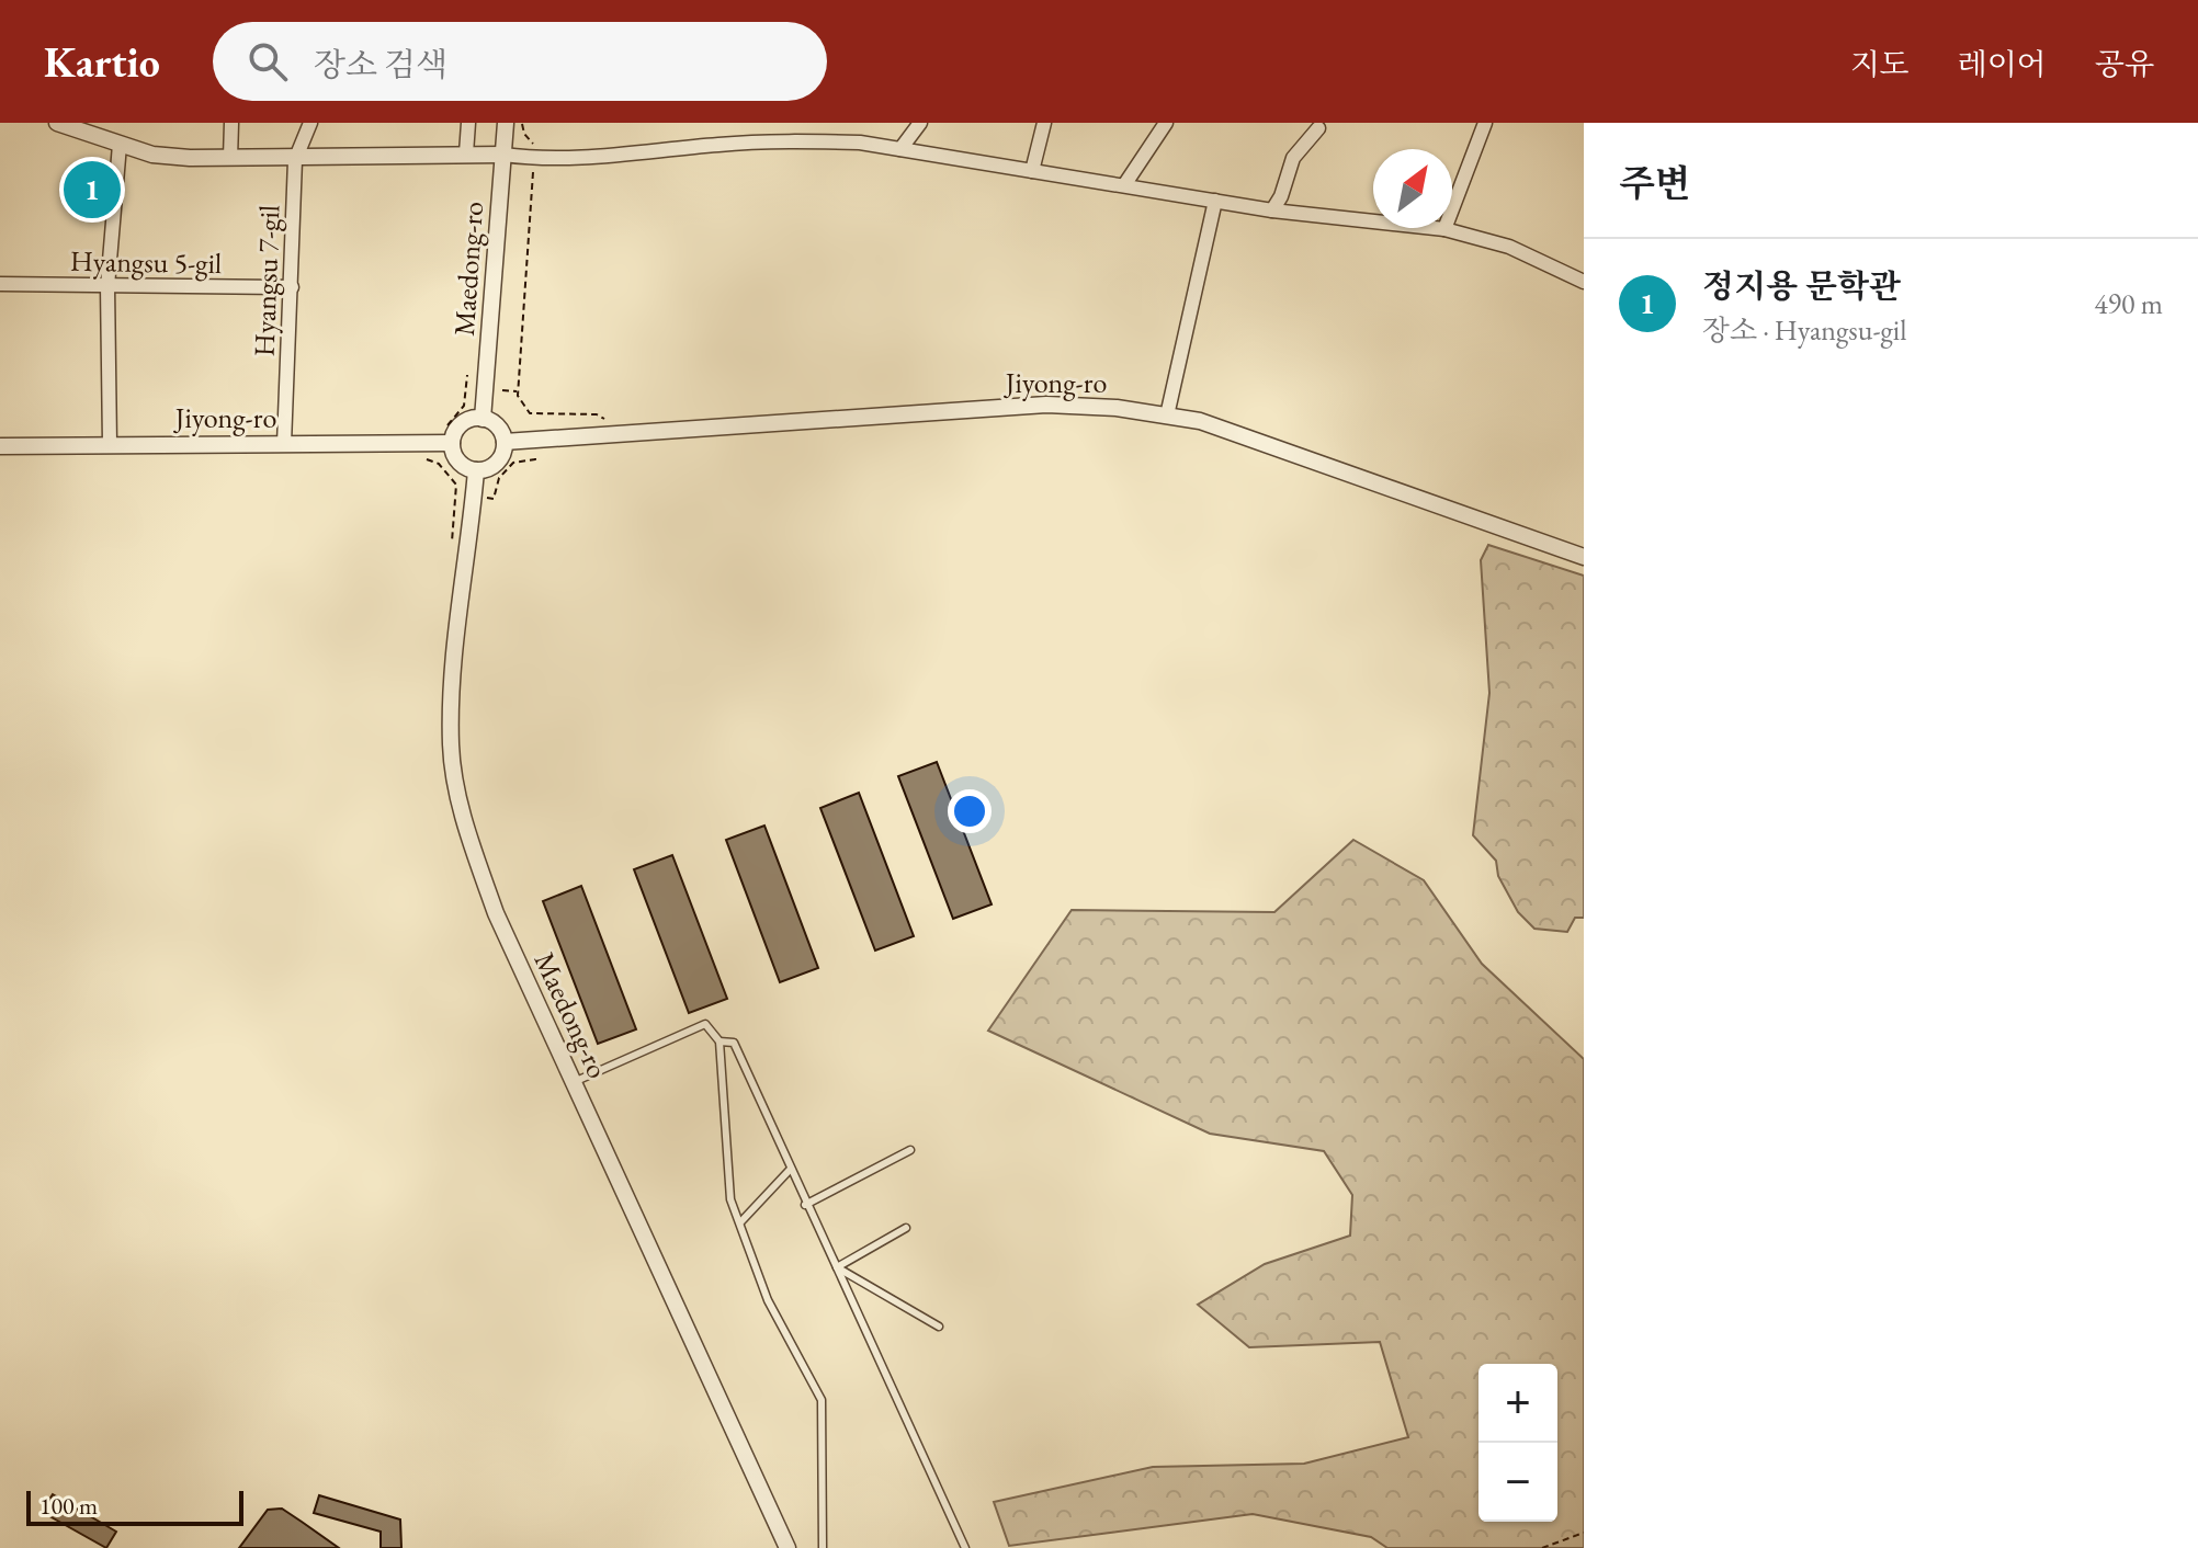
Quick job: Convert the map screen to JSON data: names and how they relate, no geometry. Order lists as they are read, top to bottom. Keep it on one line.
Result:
{"streets":{"street":["Hyangsu 5-gil","Maedong-ro","Hyangsu 7-gil","Jiyong-ro"]},"crossings":[["Hyangsu 5-gil","Hyangsu 7-gil"],["Maedong-ro","Jiyong-ro"],["Hyangsu 7-gil","Jiyong-ro"]],"scale_bar":"100 m","north":"top right","page":{"header":"Kartio","search":"장소 검색","nav":["지도","레이어","공유"],"heading":"주변","pins":"1","list":[{"mark":"1","name":"정지용 문학관","note":"장소 · Hyangsu-gil","value":"490 m"}],"map_buttons":["+","−"],"scale":"100 m"}}
